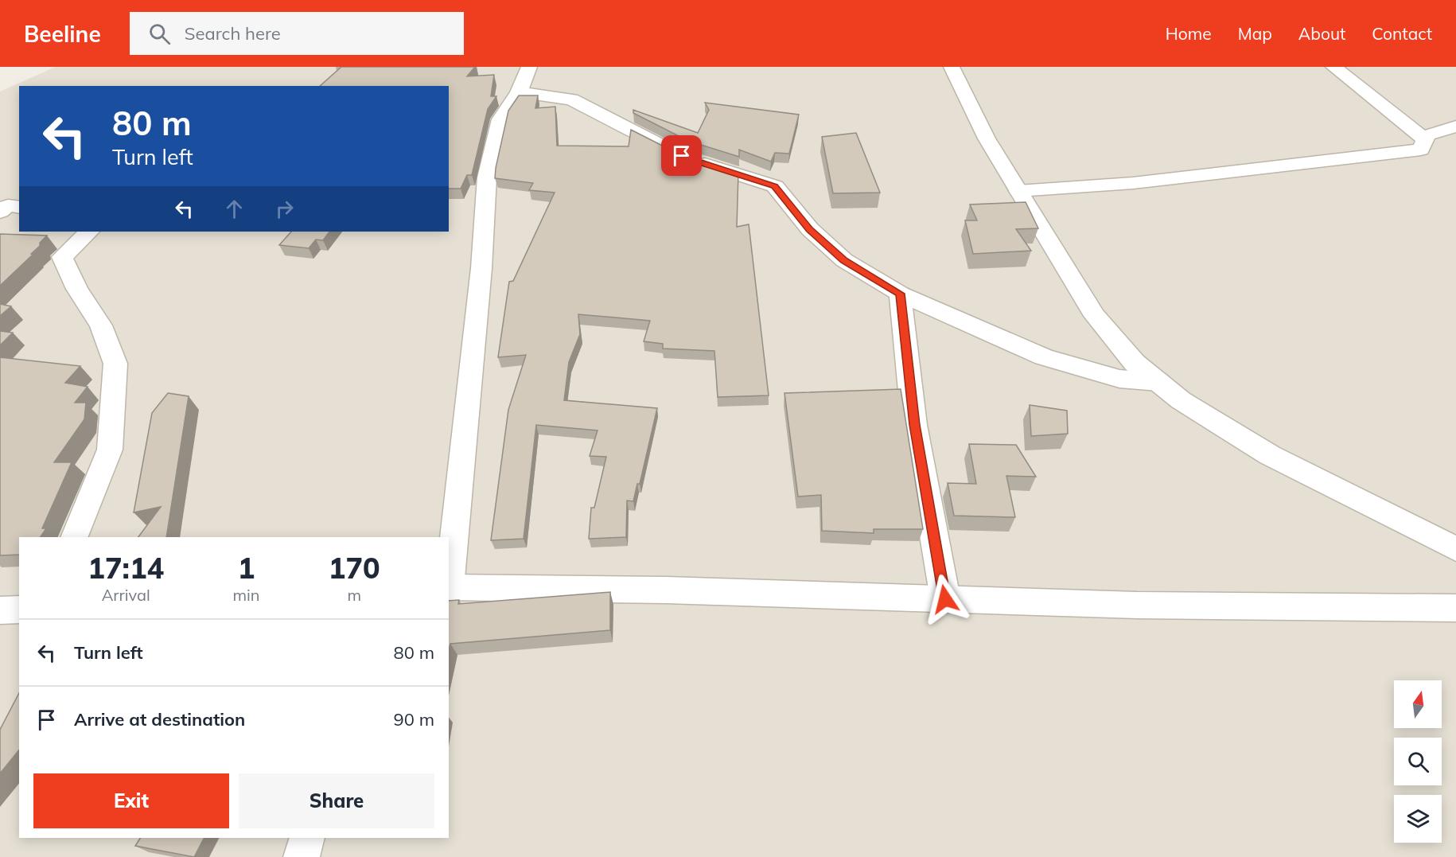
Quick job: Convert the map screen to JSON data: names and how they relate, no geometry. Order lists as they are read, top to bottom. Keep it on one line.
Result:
{"north":"top","page":{"header":"Beeline","search":"Search here","nav":["Home","Map","About","Contact"],"turn":["80 m","Turn left"],"eta":["17:14","Arrival","1","min","170","m"],"list":[{"name":"Turn left","value":"80 m"},{"name":"Arrive at destination","value":"90 m"}],"buttons":["Exit","Share"]}}
